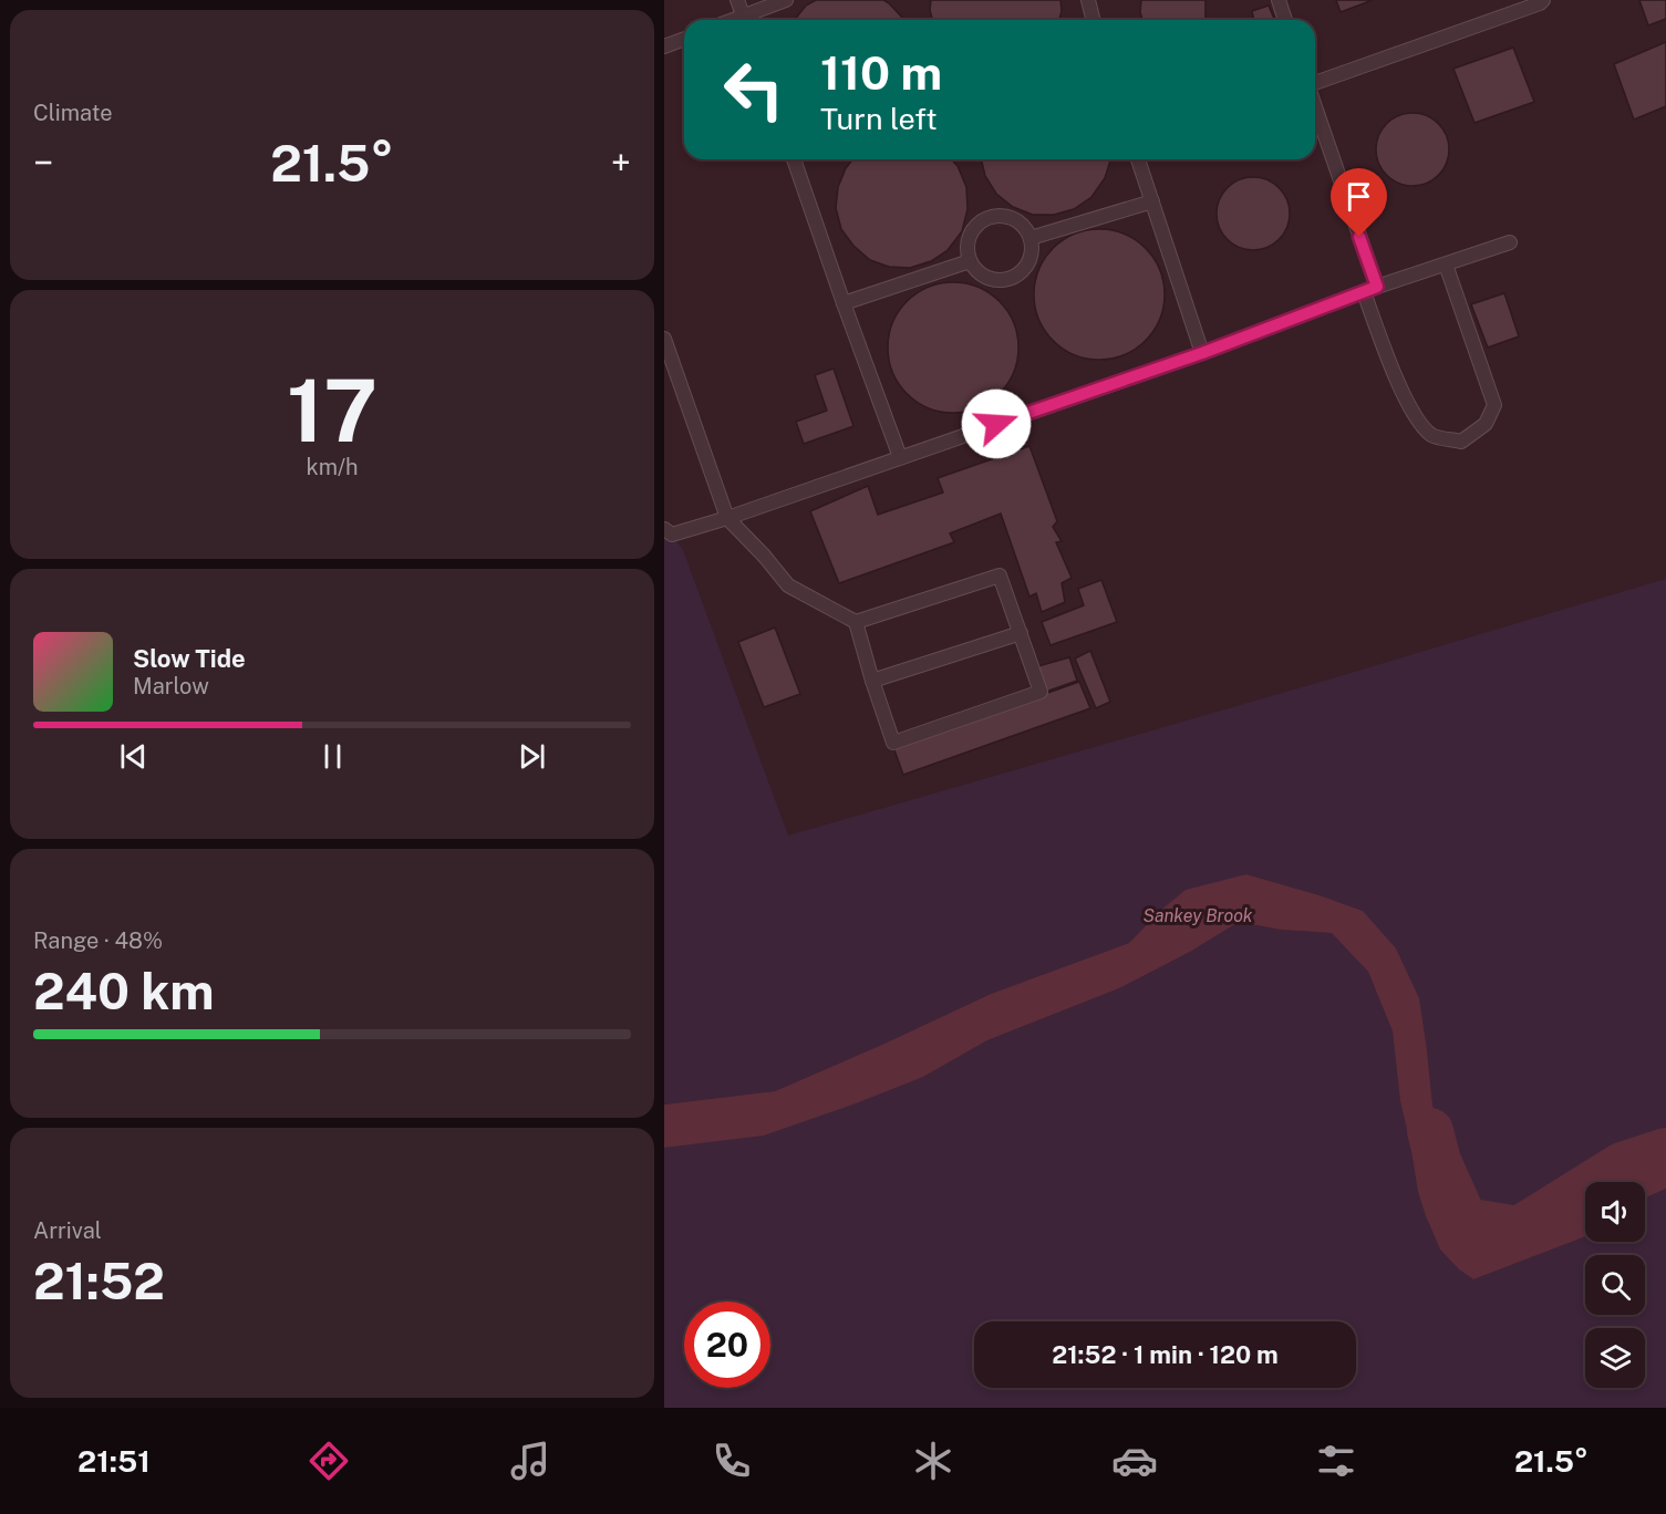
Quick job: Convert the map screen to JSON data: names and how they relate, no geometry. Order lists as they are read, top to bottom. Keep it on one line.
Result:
{"water":["Sankey Brook"],"page":{"tile":["Climate",["17","km/h"],["Range · 48%","240 km"],["Arrival","21:52"]],"turn":["110 m","Turn left"],"heat":["−","21.5°","+"],"song":["Slow Tide","Marlow"],"limit":"20","trip":"21:52 · 1 min · 120 m","tabs":["21:51","21.5°"]}}
